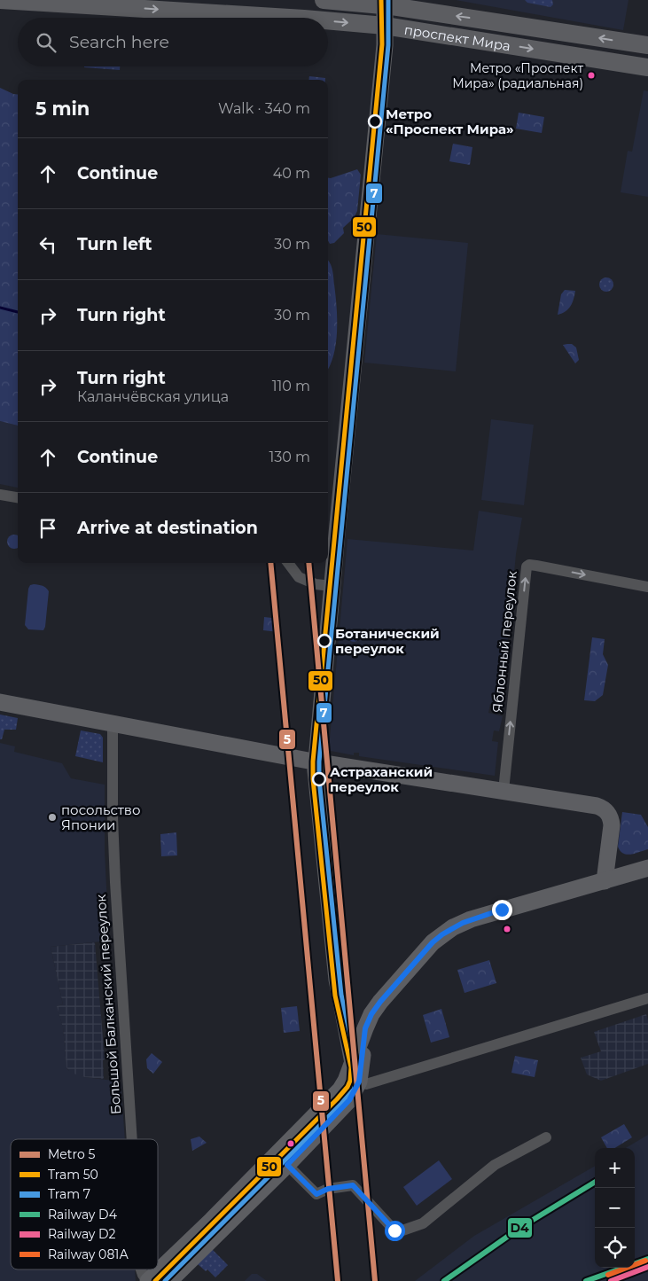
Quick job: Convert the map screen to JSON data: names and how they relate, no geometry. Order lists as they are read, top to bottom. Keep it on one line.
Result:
{"streets":{"main road":["проспект Мира"],"street":["Яблонный переулок","Большой Балканский переулок"]},"places":["Метро «Проспект Мира» (радиальная)","Метро «Проспект Мира»","Ботанический переулок","Астраханский переулок","посольство Японии"],"lines":["tram line 50","tram line 7","metro line 5","rail line D4","rail line 081А","rail line D2"],"legend":["Metro 5","Tram 50","Tram 7","Railway D4","Railway D2","Railway 081А"],"page":{"search":"Search here","heading":["5 min","Walk · 340 m"],"list":[["Continue","40 m"],["Turn left","30 m"],["Turn right","30 m"],["Turn right","Каланчёвская улица","110 m"],["Continue","130 m"],"Arrive at destination"],"map_buttons":["+","−"]}}
